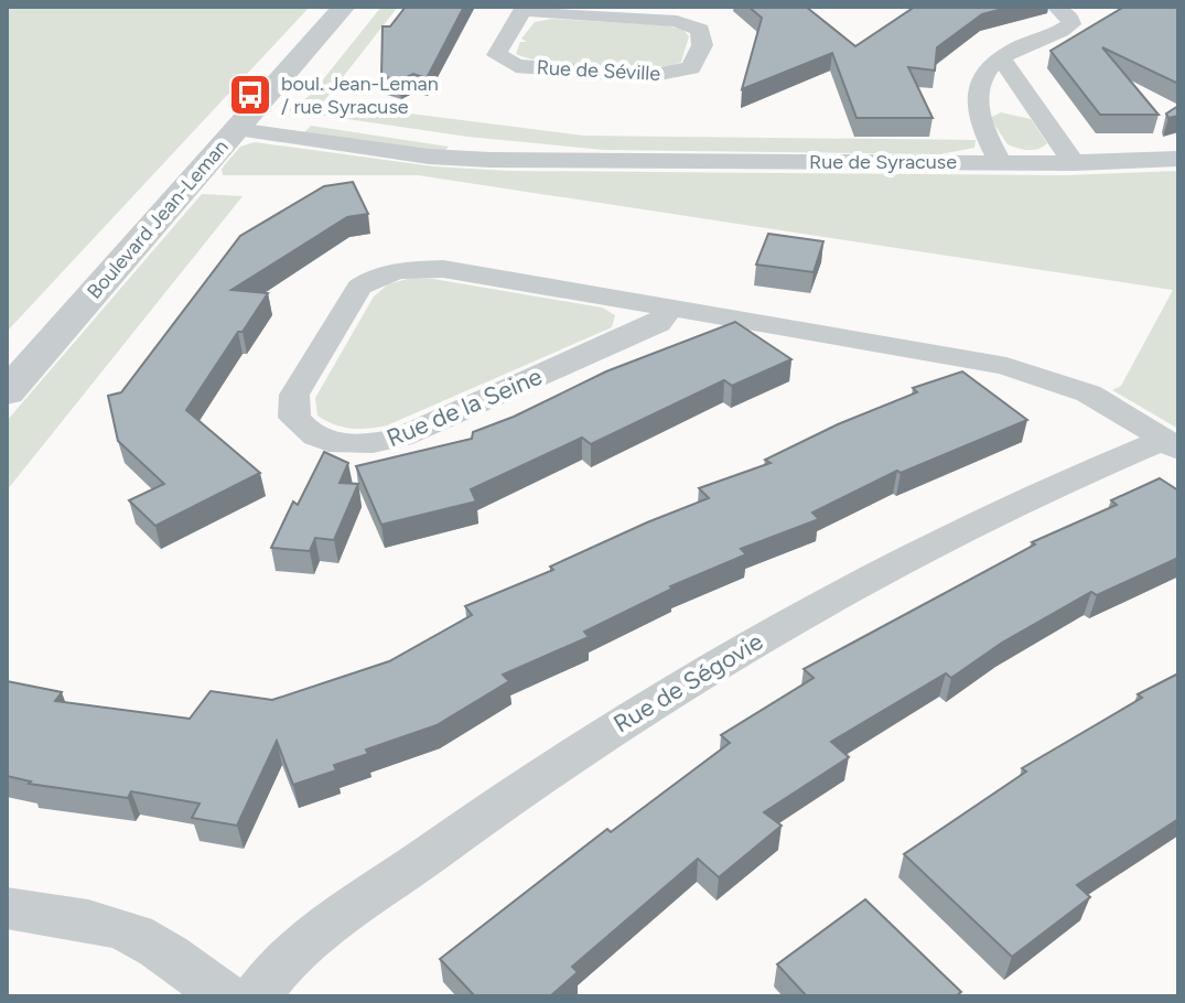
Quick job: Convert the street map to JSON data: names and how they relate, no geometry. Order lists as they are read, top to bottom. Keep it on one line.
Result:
{"streets":{"street":["Rue de Séville","Rue de Syracuse","Boulevard Jean-Leman","Rue de la Seine","Rue de Ségovie"]},"crossings":[["Rue de Syracuse","Boulevard Jean-Leman"],["Rue de la Seine","Rue de Ségovie"]],"places":{"bus stop":["boul. Jean-Leman / rue Syracuse"]}}
